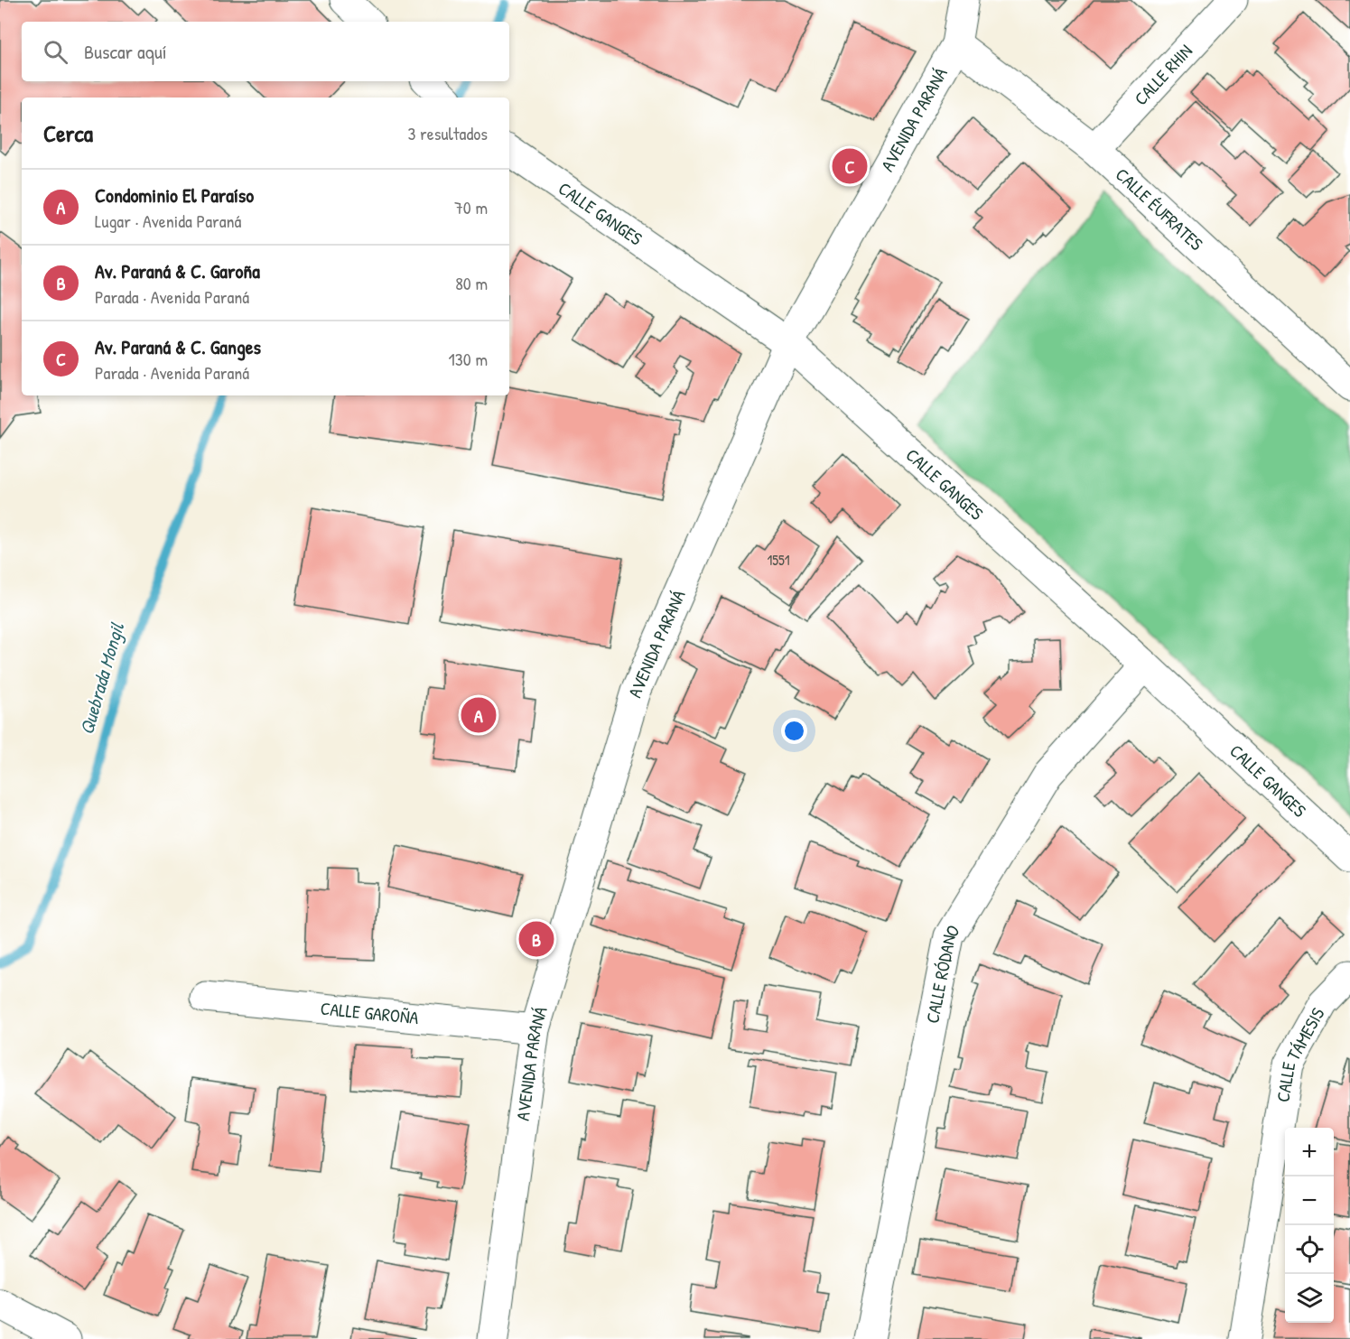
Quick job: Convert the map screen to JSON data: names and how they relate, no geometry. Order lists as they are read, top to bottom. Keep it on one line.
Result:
{"streets":{"street":["CALLE RHIN","AVENIDA PARANÁ","CALLE ÉUFRATES","CALLE GANGES","CALLE RÓDANO","CALLE GAROÑA","CALLE TÁMESIS"]},"crossings":[["CALLE RHIN","CALLE ÉUFRATES"],["AVENIDA PARANÁ","CALLE ÉUFRATES"],["AVENIDA PARANÁ","CALLE GANGES"],["AVENIDA PARANÁ","CALLE GAROÑA"],["CALLE GANGES","CALLE RÓDANO"]],"water":["Quebrada Mongil"],"house_numbers":["1551"],"page":{"search":"Buscar aquí","heading":["Cerca","3 resultados"],"pins":["C","A","B"],"list":[{"mark":"A","name":"Condominio El Paraíso","note":"Lugar · Avenida Paraná","value":"70 m"},{"mark":"B","name":"Av. Paraná & C. Garoña","note":"Parada · Avenida Paraná","value":"80 m"},{"mark":"C","name":"Av. Paraná & C. Ganges","note":"Parada · Avenida Paraná","value":"130 m"}],"map_buttons":["+","−"]}}
